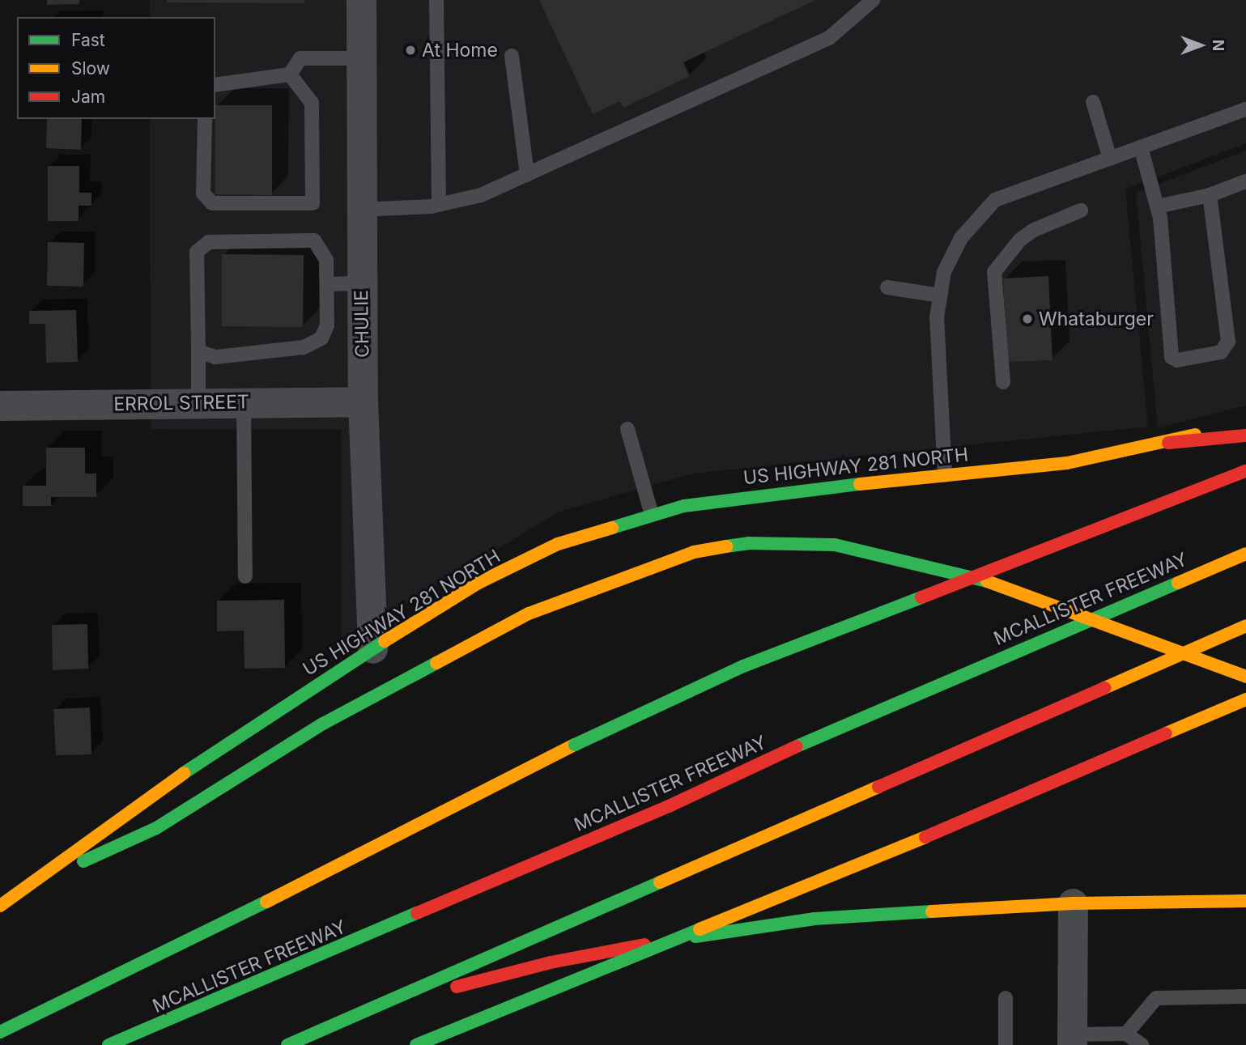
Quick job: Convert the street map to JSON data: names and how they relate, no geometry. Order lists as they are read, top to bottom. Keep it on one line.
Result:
{"streets":{"main road":["US HIGHWAY 281 NORTH","MCALLISTER FREEWAY"],"street":["CHULIE","ERROL STREET"]},"crossings":[["CHULIE","ERROL STREET"],["CHULIE","US HIGHWAY 281 NORTH"]],"places":["At Home","Whataburger"],"legend":["Fast","Slow","Jam"],"north":"right"}
